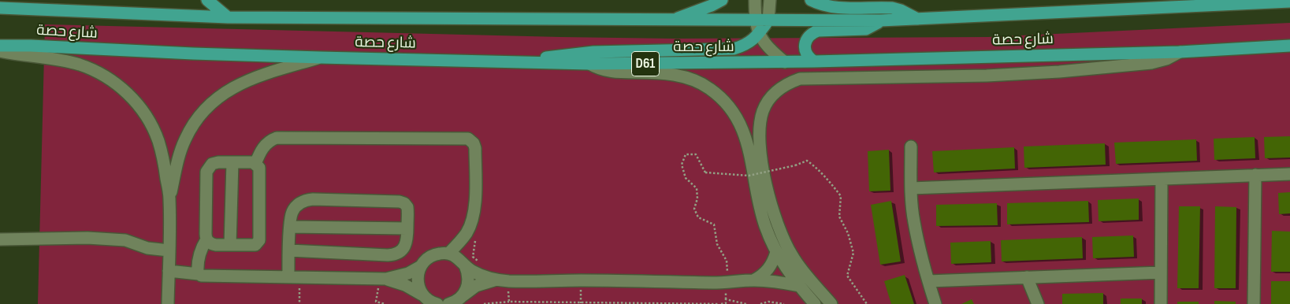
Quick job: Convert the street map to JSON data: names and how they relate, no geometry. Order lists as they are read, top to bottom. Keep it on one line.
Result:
{"streets":{"main road":["شارع حصة","D61"]}}
